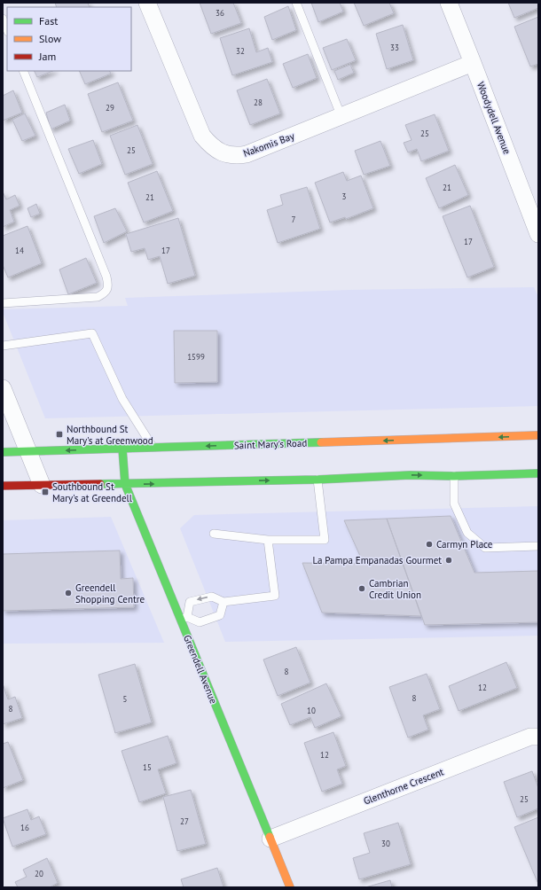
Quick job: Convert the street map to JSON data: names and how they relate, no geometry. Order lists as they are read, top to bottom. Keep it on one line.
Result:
{"streets":{"main road":["Saint Mary's Road","Greendell Avenue"],"street":["Woodydell Avenue","Nakomis Bay","Glenthorne Crescent"]},"crossings":[["Woodydell Avenue","Nakomis Bay"],["Saint Mary's Road","Greendell Avenue"],["Greendell Avenue","Glenthorne Crescent"]],"places":{"transit":["Northbound St Mary's at Greenwood","Southbound St Mary's at Greendell"],"other":["Carmyn Place","La Pampa Empanadas Gourmet","Cambrian Credit Union","Greendell Shopping Centre"]},"house_numbers":["36","33","32","28","29","25","25","21","3","21","7","17","14","17","1599","8","12","8","5","8","10","12","15","25","27","16","30","20"],"legend":["Fast","Slow","Jam"]}
